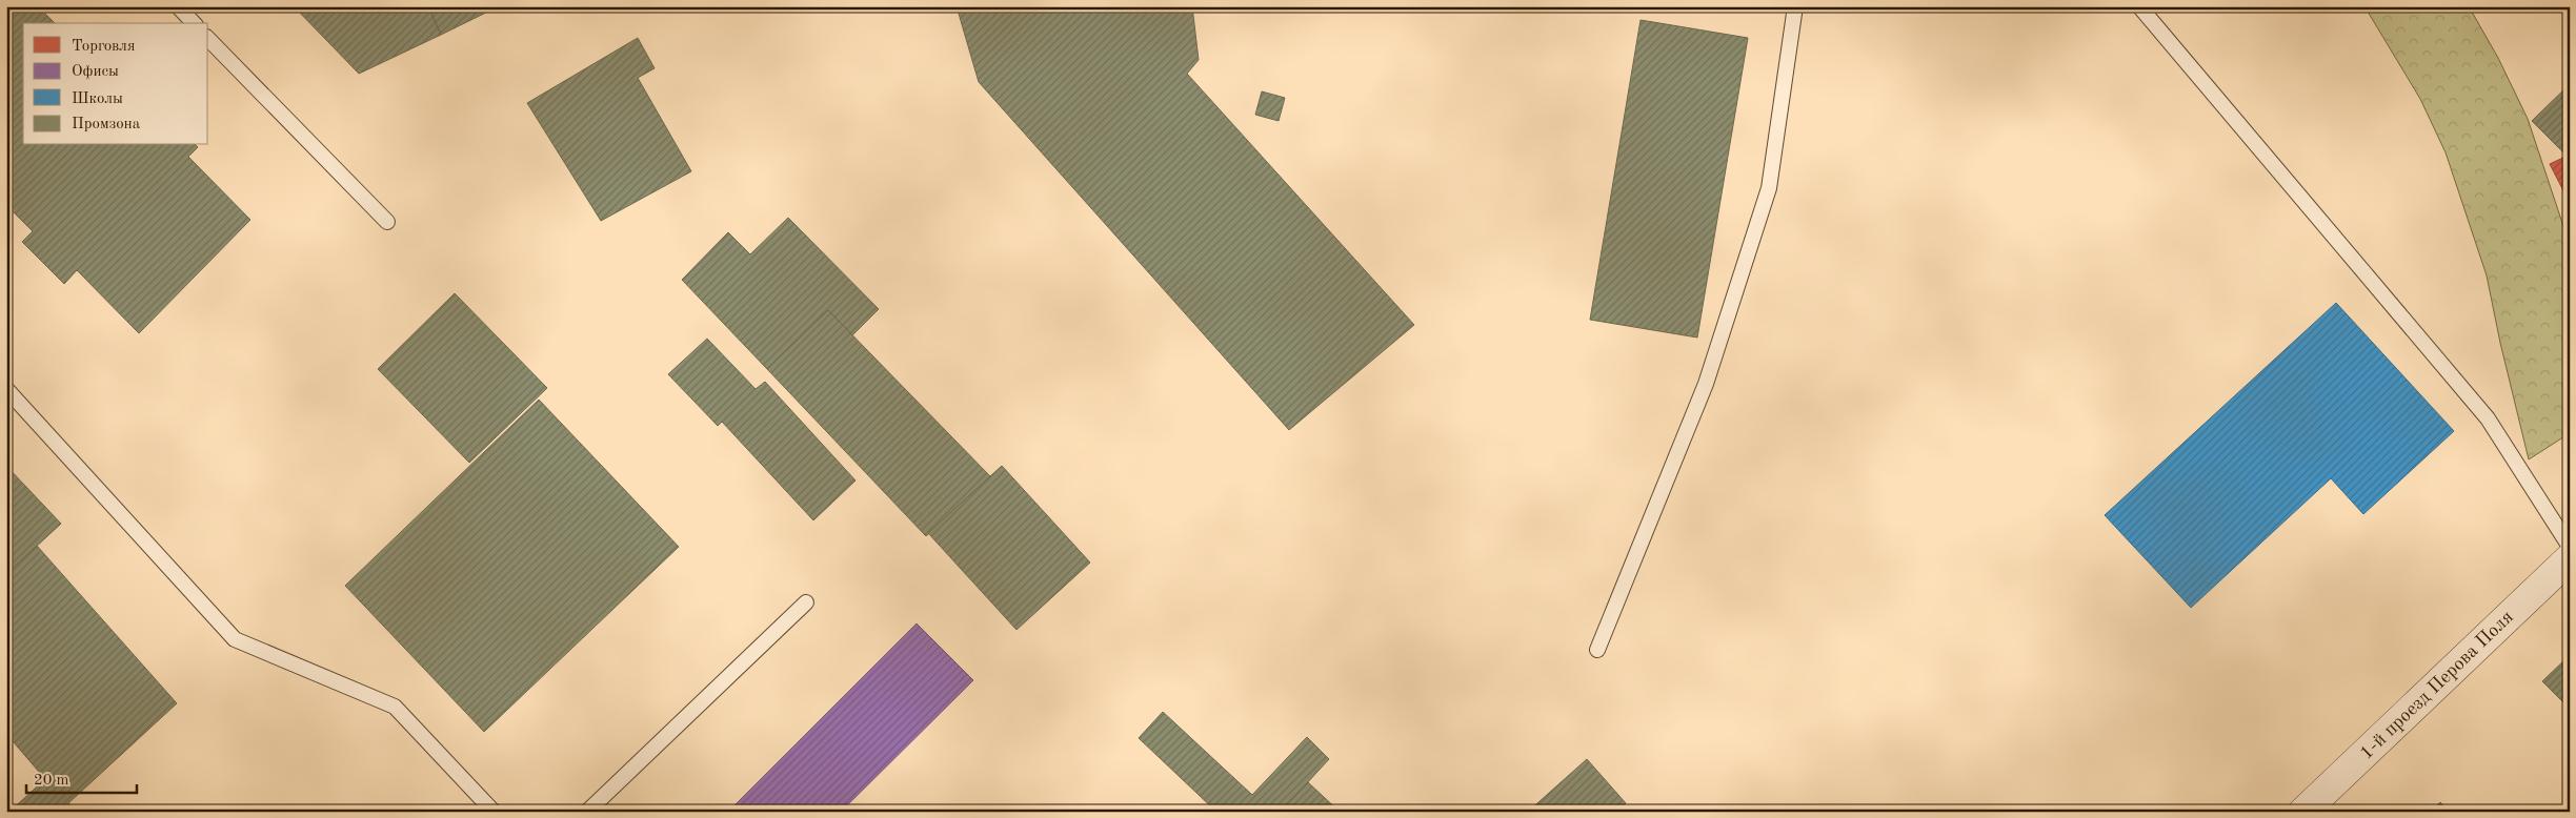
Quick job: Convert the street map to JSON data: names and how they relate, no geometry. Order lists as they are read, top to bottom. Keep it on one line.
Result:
{"streets":{"street":["1-й проезд Перова Поля"]},"legend":["Торговля","Офисы","Школы","Промзона"],"scale_bar":"20 m"}
